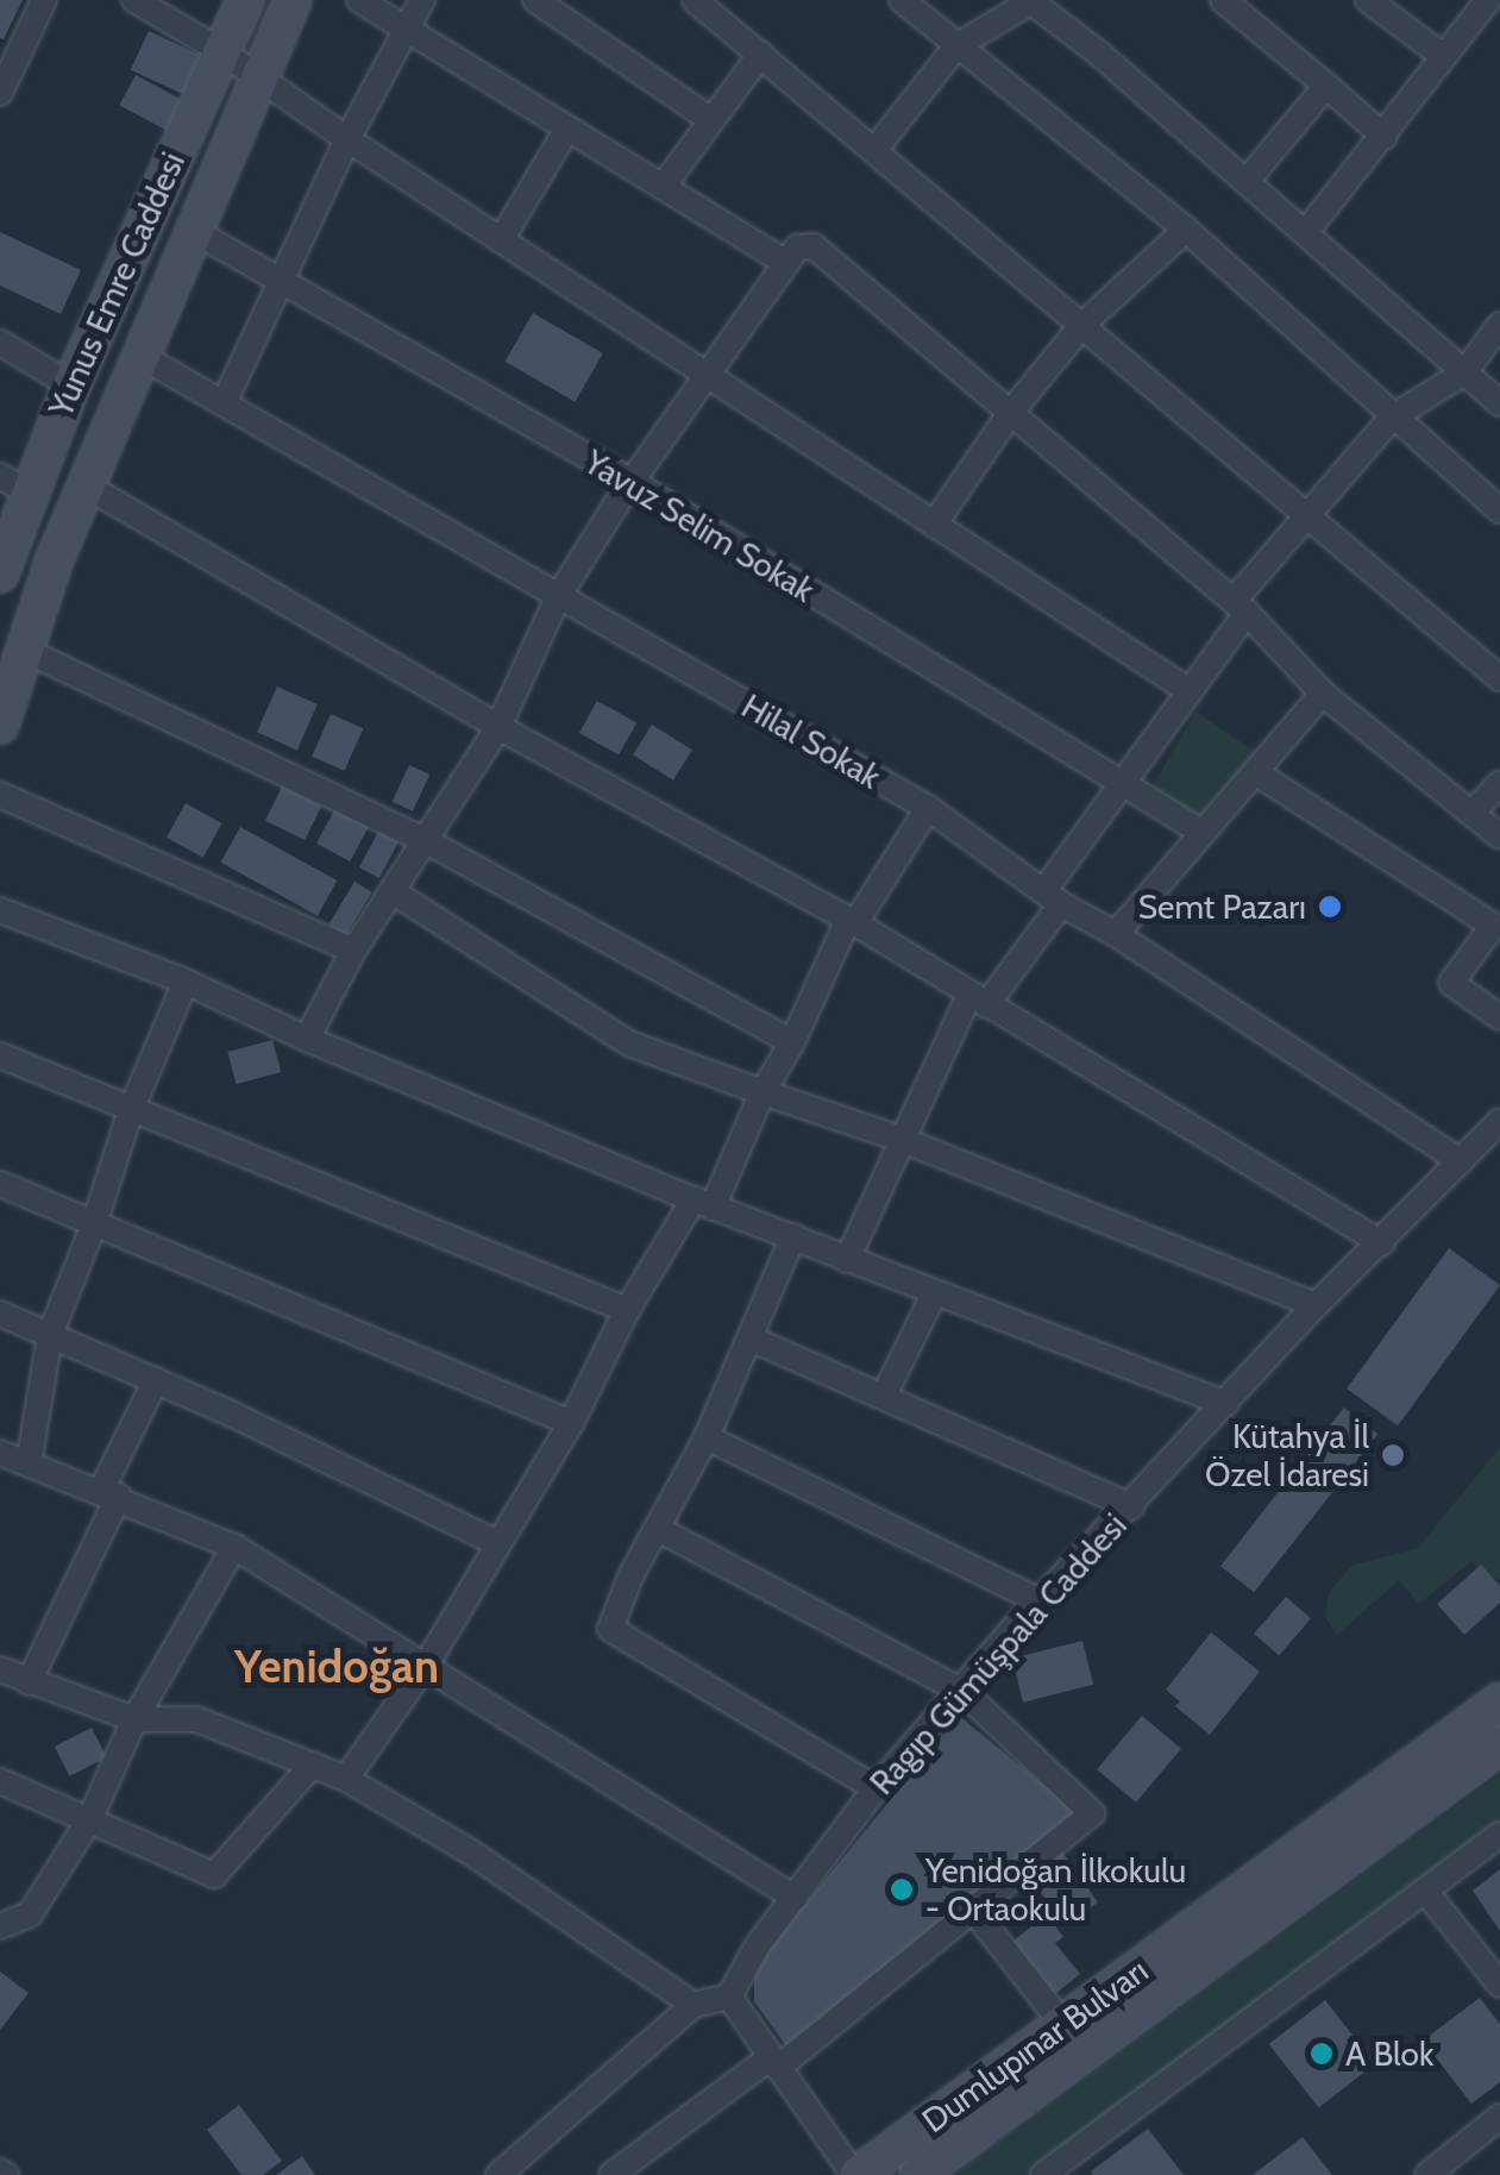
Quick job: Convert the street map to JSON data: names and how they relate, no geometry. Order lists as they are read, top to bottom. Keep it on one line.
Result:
{"streets":{"main road":["Yunus Emre Caddesi","Dumlupınar Bulvarı"],"street":["Yavuz Selim Sokak","Hilal Sokak","Ragıp Gümüşpala Caddesi"]},"crossings":[["Hilal Sokak","Ragıp Gümüşpala Caddesi"]],"districts":["Yenidoğan"],"places":["Semt Pazarı","Kütahya İl Özel İdaresi","Yenidoğan İlkokulu - Ortaokulu","A Blok"]}
